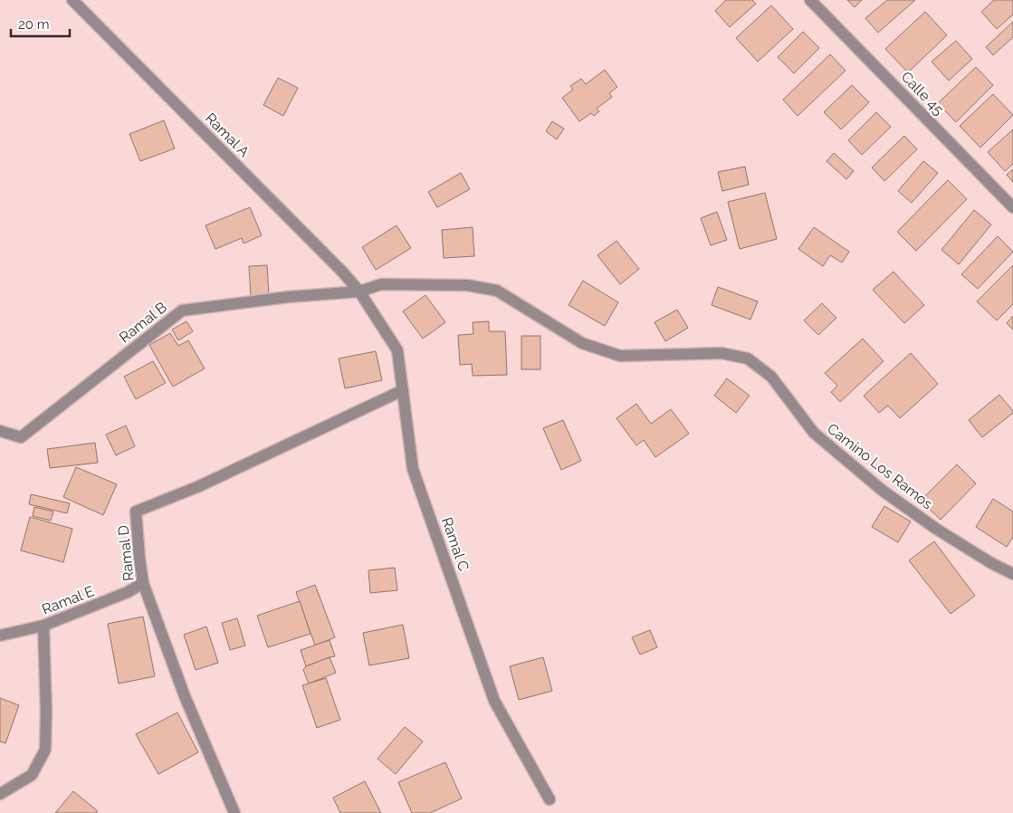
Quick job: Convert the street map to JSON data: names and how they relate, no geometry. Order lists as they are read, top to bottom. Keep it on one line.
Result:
{"streets":{"street":["Calle 45","Ramal A","Ramal B","Camino Los Ramos","Ramal C","Ramal D","Ramal E"]},"crossings":[["Ramal A","Ramal B"],["Ramal A","Camino Los Ramos"],["Ramal A","Ramal C"],["Ramal B","Camino Los Ramos"],["Ramal B","Ramal C"],["Camino Los Ramos","Ramal C"],["Ramal C","Ramal D"],["Ramal D","Ramal E"]],"scale_bar":"20 m"}
